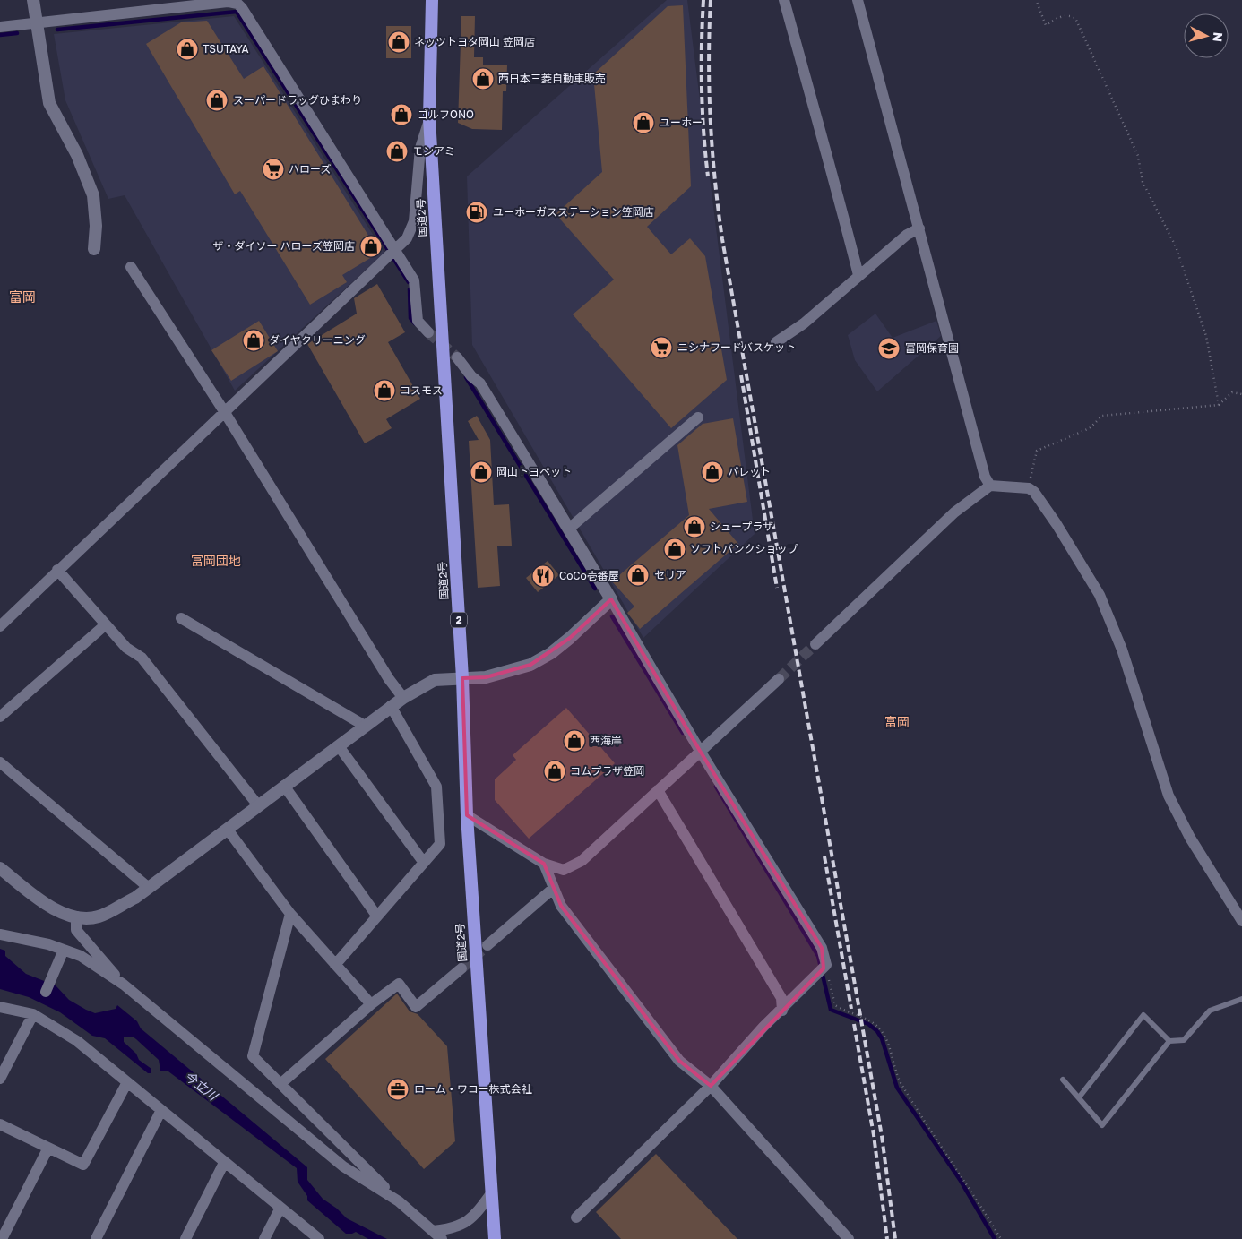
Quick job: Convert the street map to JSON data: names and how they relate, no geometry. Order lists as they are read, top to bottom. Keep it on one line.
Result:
{"streets":{"highway":["国道2号","2"]},"districts":["富岡","富岡団地","富岡"],"water":["今立川"],"places":{"shop":["ネッツトヨタ岡山 笠岡店","TSUTAYA","西日本三菱自動車販売","スーパードラッグひまわり","ゴルフONO","ユーホー","モンアミ","ザ・ダイソー ハローズ笠岡店","ダイヤクリーニング","コスモス","岡山トヨペット","パレット","シュープラザ","ソフトバンクショップ","セリア","西海岸","コムプラザ笠岡"],"supermarket":["ハローズ","ニシナフードバスケット"],"fuel station":["ユーホーガスステーション笠岡店"],"school or university":["富岡保育園"],"restaurant":["CoCo壱番屋"],"office":["ローム・ワコー株式会社"]},"north":"right"}
